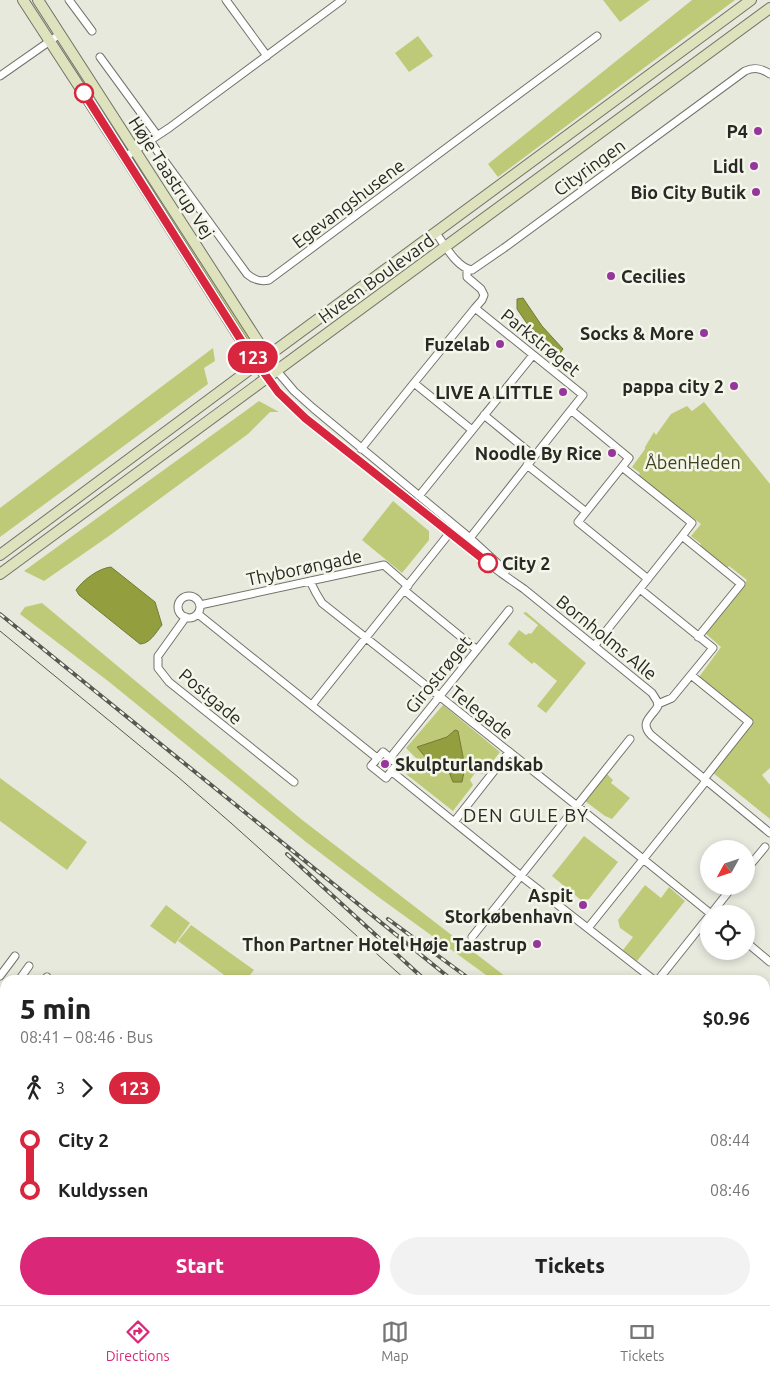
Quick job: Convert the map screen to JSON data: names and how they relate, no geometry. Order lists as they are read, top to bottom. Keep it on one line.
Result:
{"streets":{"street":["Cityringen","Høje Taastrup Vej","Egevangshusene","Hveen Boulevard","Parkstrøget","Thyborøngade","Bornholms Alle","Girostrøget","Postgade","Telegade"]},"crossings":[["Cityringen","Parkstrøget"],["Høje Taastrup Vej","Hveen Boulevard"],["Høje Taastrup Vej","Bornholms Alle"],["Hveen Boulevard","Bornholms Alle"],["Thyborøngade","Postgade"],["Thyborøngade","Telegade"],["Girostrøget","Telegade"]],"districts":["DEN GULE BY"],"parks":["ÅbenHeden"],"places":["P4","Lidl","Bio City Butik","Cecilies","Socks & More","Fuzelab","pappa city 2","LIVE A LITTLE","Noodle By Rice","City 2","Skulpturlandskab","Aspit Storkøbenhavn","Thon Partner Hotel Høje Taastrup"],"lines":["bus line 123"],"north":"bottom left","page":{"on_map":"123","heading":["5 min","08:41 – 08:46 · Bus","$0.96"],"legs":["3","123"],"list":[{"name":"City 2","value":"08:44"},{"name":"Kuldyssen","value":"08:46"}],"buttons":["Start","Tickets"],"tabs":["Directions","Map","Tickets"]}}
